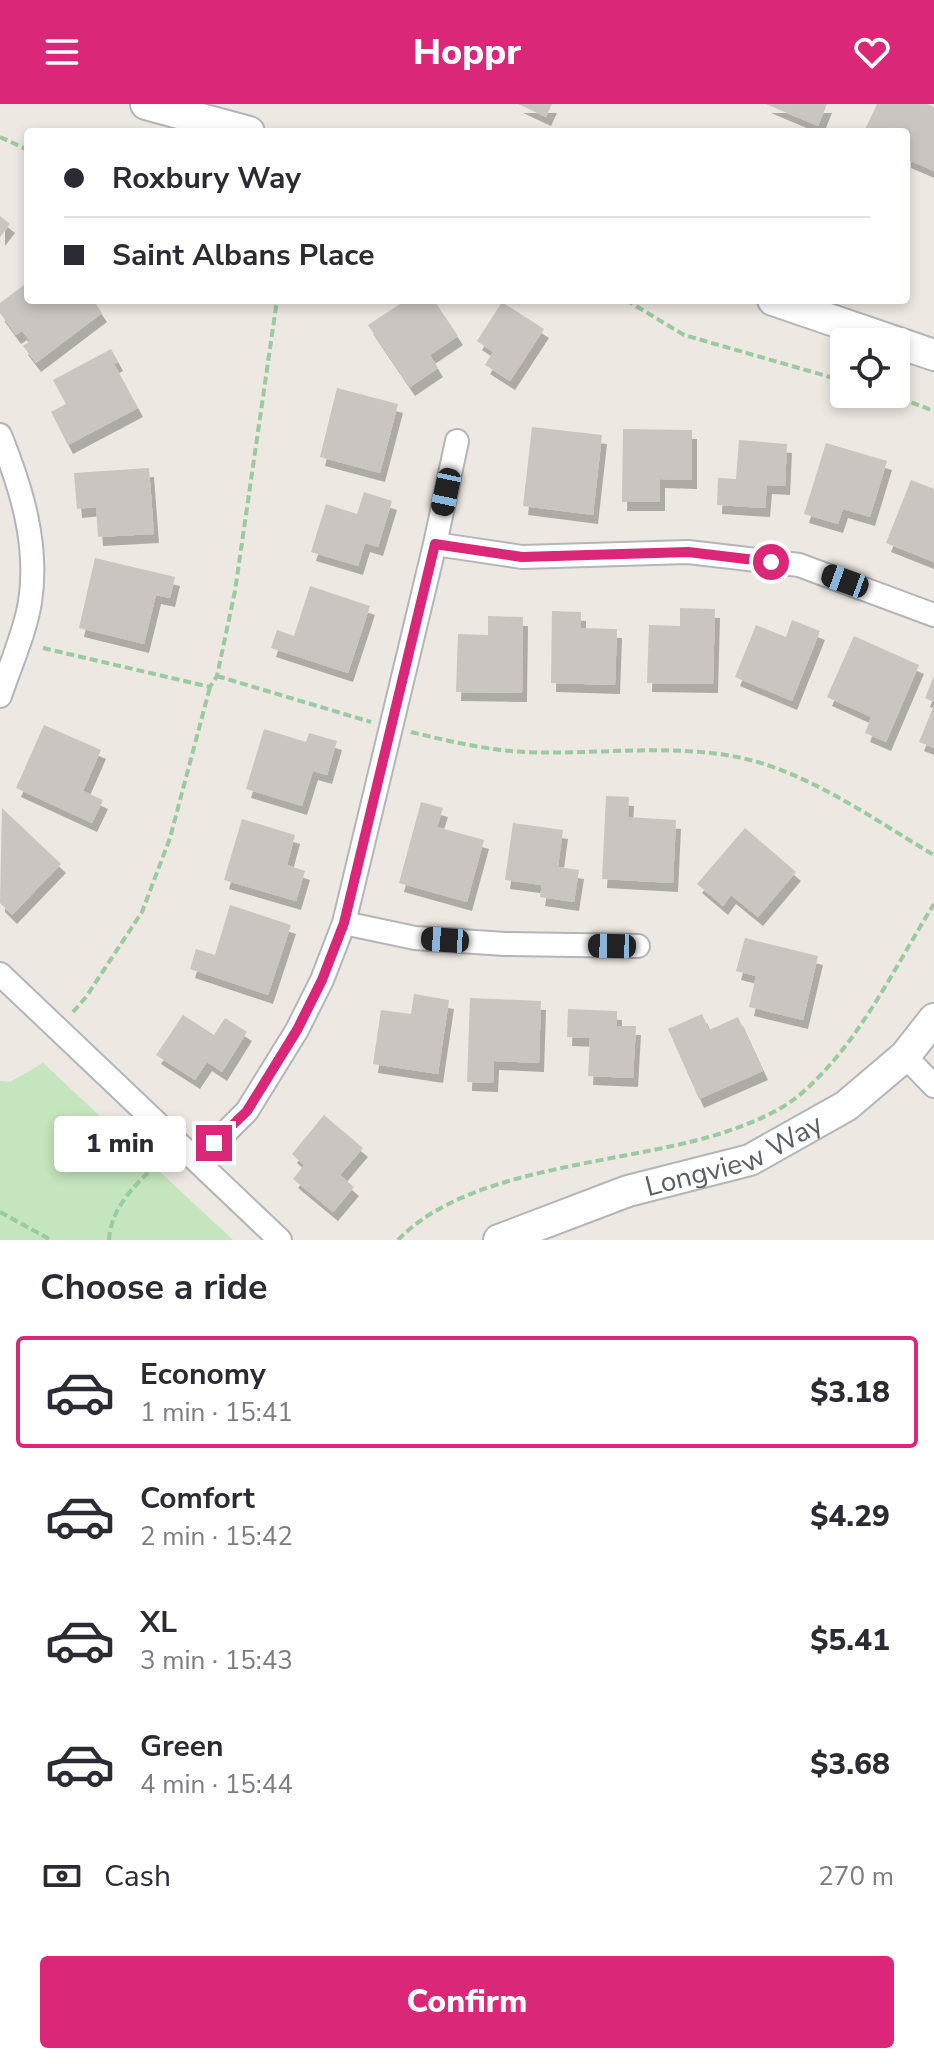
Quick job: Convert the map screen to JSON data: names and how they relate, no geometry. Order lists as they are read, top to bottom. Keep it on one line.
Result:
{"streets":{"street":["Longview Way"]},"page":{"header":"Hoppr","banner":["Roxbury Way","Saint Albans Place"],"bubble":"1 min","heading":"Choose a ride","list":[{"name":"Economy","note":"1 min · 15:41","value":"$3.18"},{"name":"Comfort","note":"2 min · 15:42","value":"$4.29"},{"name":"XL","note":"3 min · 15:43","value":"$5.41"},{"name":"Green","note":"4 min · 15:44","value":"$3.68"}],"pay":["Cash","270 m"],"buttons":"Confirm"}}
